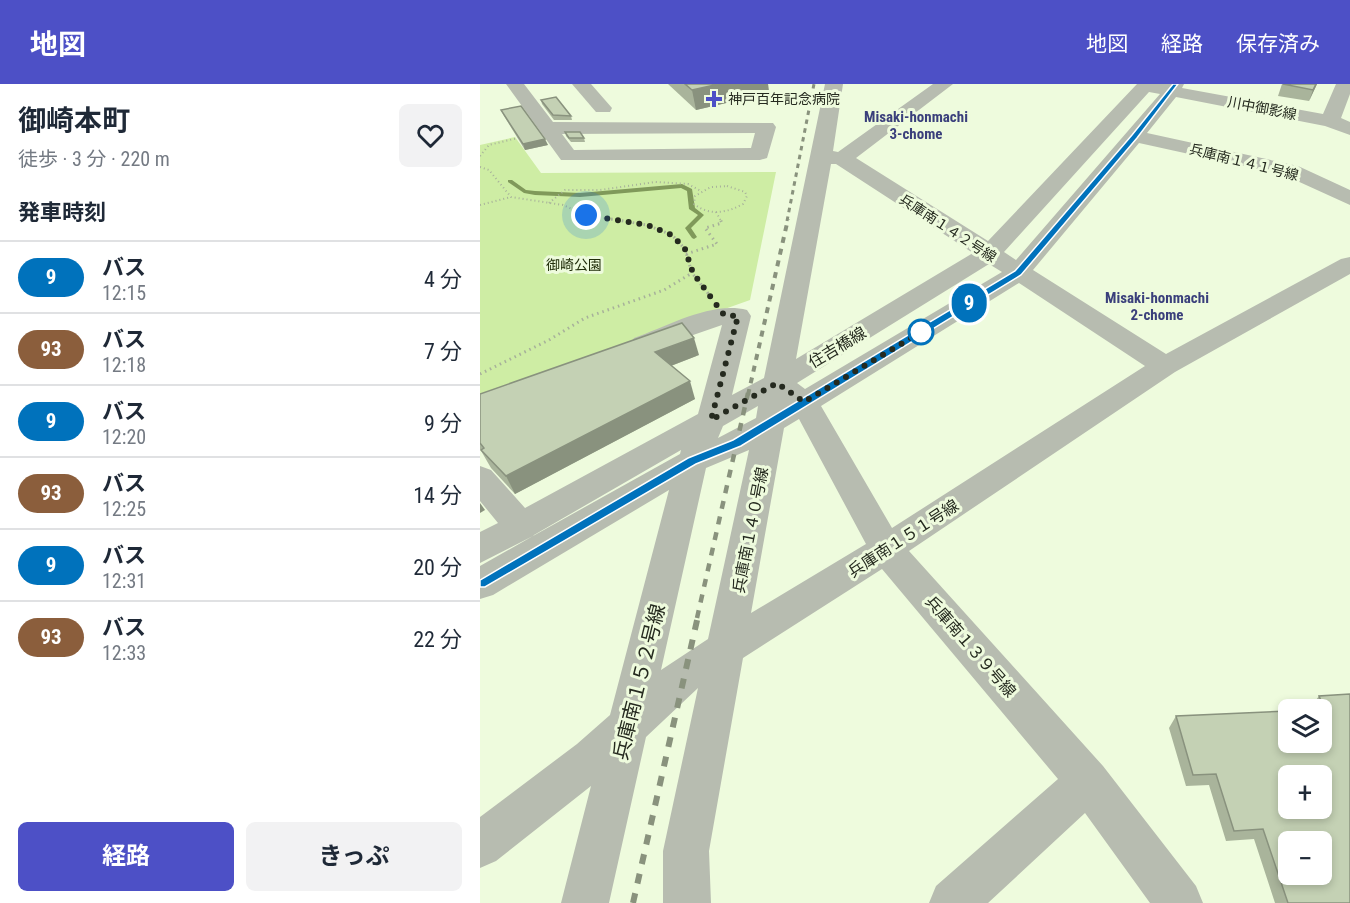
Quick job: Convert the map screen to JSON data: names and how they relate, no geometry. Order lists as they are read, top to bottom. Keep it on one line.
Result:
{"streets":{"street":["川中御影線","兵庫南１４１号線","兵庫南１４２号線","住吉橋線","兵庫南１４０号線","兵庫南１５１号線","兵庫南１３９号線","兵庫南１５２号線"]},"crossings":[["川中御影線","住吉橋線"],["兵庫南１４１号線","住吉橋線"],["兵庫南１４２号線","住吉橋線"],["兵庫南１４２号線","兵庫南１４０号線"],["兵庫南１４２号線","兵庫南１５１号線"],["住吉橋線","兵庫南１４０号線"],["住吉橋線","兵庫南１３９号線"],["住吉橋線","兵庫南１５２号線"],["兵庫南１４０号線","兵庫南１５１号線"],["兵庫南１４０号線","兵庫南１３９号線"],["兵庫南１５１号線","兵庫南１３９号線"],["兵庫南１５１号線","兵庫南１５２号線"]],"districts":["Misaki-honmachi 3-chome","Misaki-honmachi 2-chome"],"parks":["御崎公園"],"places":{"health":["神戸百年記念病院"]},"lines":["bus line 9"],"page":{"header":"地図","nav":["地図","経路","保存済み"],"heading":[["御崎本町","徒歩 · 3 分 · 220 m"],"発車時刻"],"on_map":"9","list":[{"mark":"9","name":"バス","note":"12:15","value":"4 分"},{"mark":"93","name":"バス","note":"12:18","value":"7 分"},{"mark":"9","name":"バス","note":"12:20","value":"9 分"},{"mark":"93","name":"バス","note":"12:25","value":"14 分"},{"mark":"9","name":"バス","note":"12:31","value":"20 分"},{"mark":"93","name":"バス","note":"12:33","value":"22 分"}],"map_buttons":["+","−"],"buttons":["経路","きっぷ"]}}
